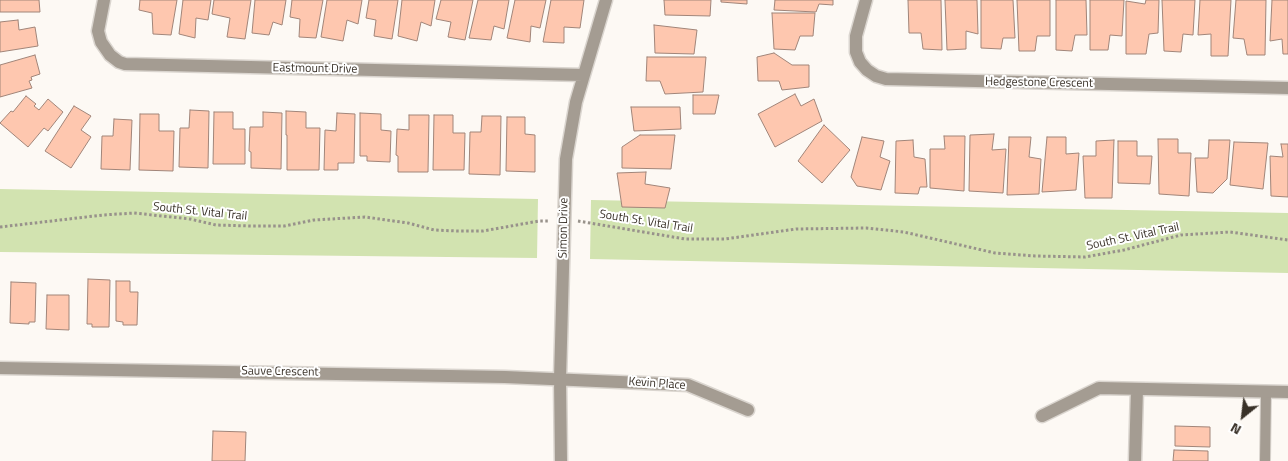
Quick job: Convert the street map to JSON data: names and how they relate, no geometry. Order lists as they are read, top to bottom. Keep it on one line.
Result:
{"streets":{"street":["Eastmount Drive","Hedgestone Crescent","Simon Drive","Sauve Crescent","Kevin Place"],"path":["South St. Vital Trail"]},"crossings":[["Eastmount Drive","Simon Drive"],["South St. Vital Trail","Simon Drive"],["Simon Drive","Sauve Crescent"],["Simon Drive","Kevin Place"],["Sauve Crescent","Kevin Place"]],"north":"bottom left"}
